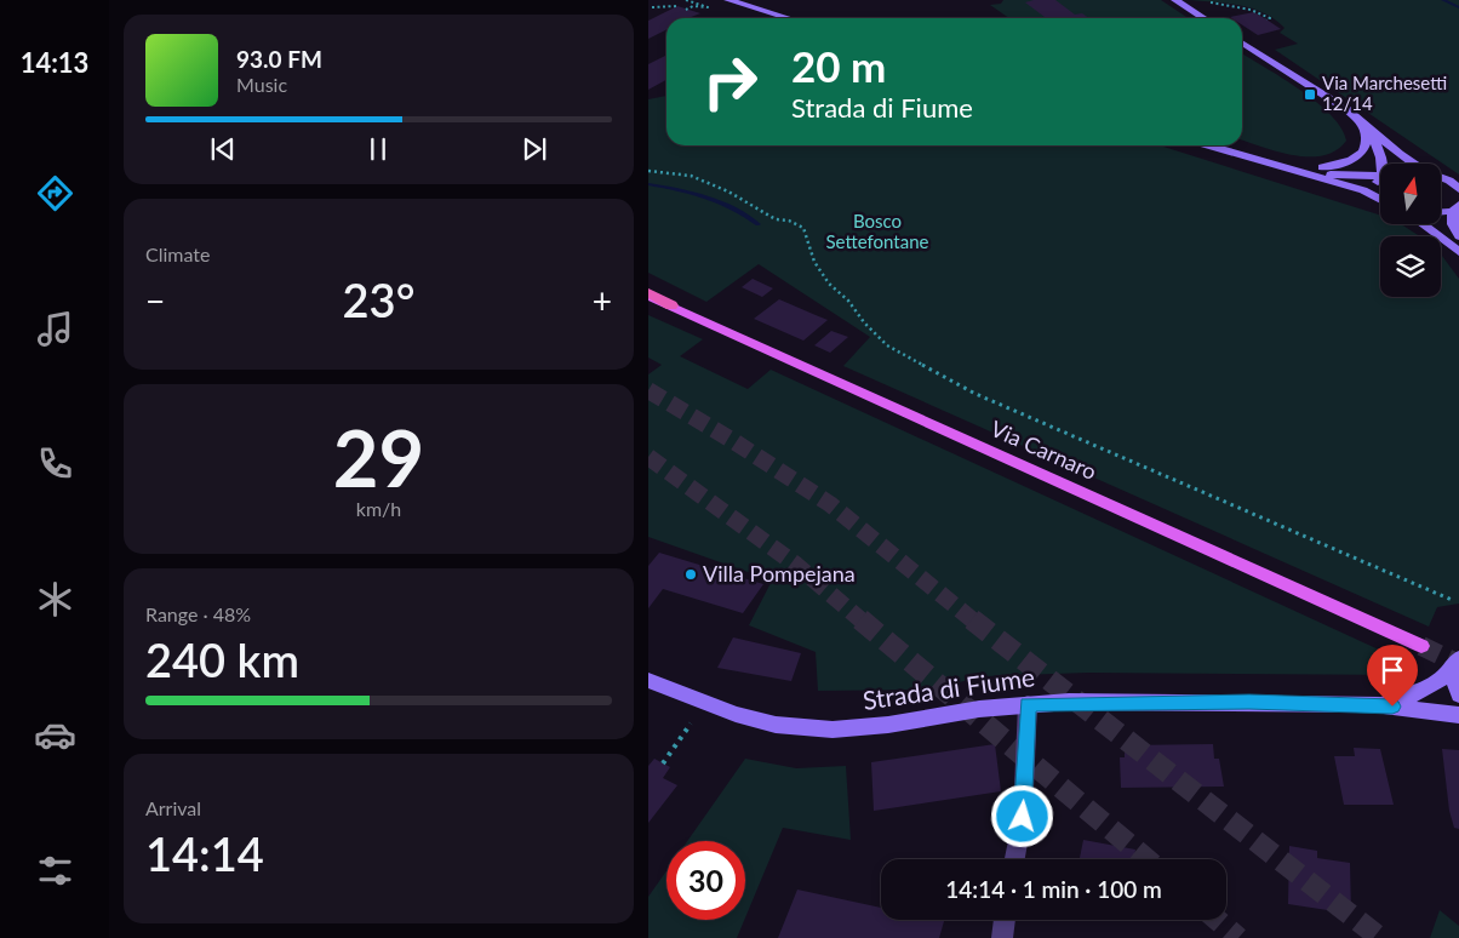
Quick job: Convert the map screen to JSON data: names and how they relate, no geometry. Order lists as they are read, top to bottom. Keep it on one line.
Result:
{"streets":{"main road":["Via Carnaro","Strada di Fiume"]},"parks":["Bosco Settefontane"],"places":{"transit":["Via Marchesetti 12/14"],"other":["Villa Pompejana"]},"north":"top","page":{"tabs":"14:13","turn":["20 m","Strada di Fiume"],"song":["93.0 FM","Music"],"tile":["Climate",["29","km/h"],["Range · 48%","240 km"],["Arrival","14:14"]],"heat":["−","23°","+"],"limit":"30","trip":"14:14 · 1 min · 100 m"}}
